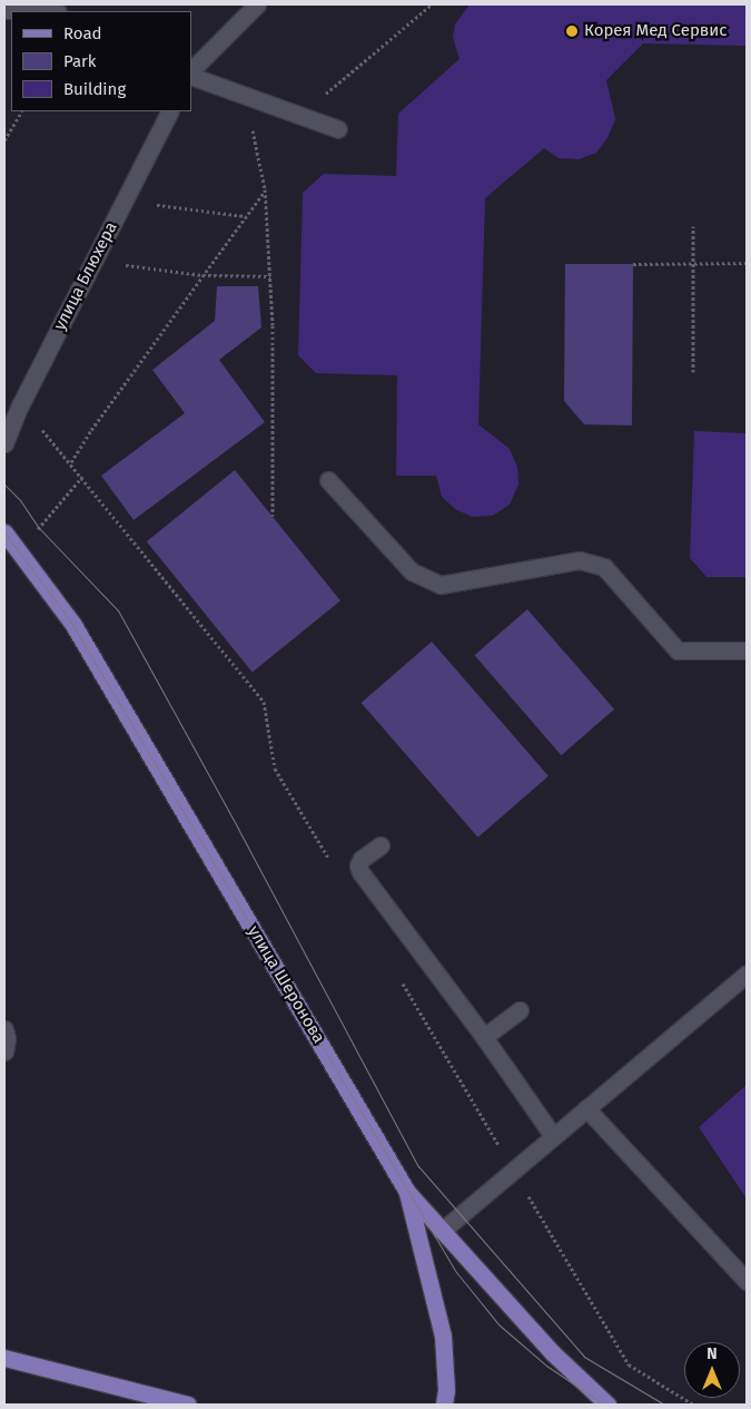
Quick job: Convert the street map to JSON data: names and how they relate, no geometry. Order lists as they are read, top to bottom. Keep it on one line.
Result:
{"streets":{"main road":["улица Шеронова"],"street":["улица Блюхера"]},"places":["Корея Мед Сервис"],"legend":["Road","Park","Building"],"north":"top"}
